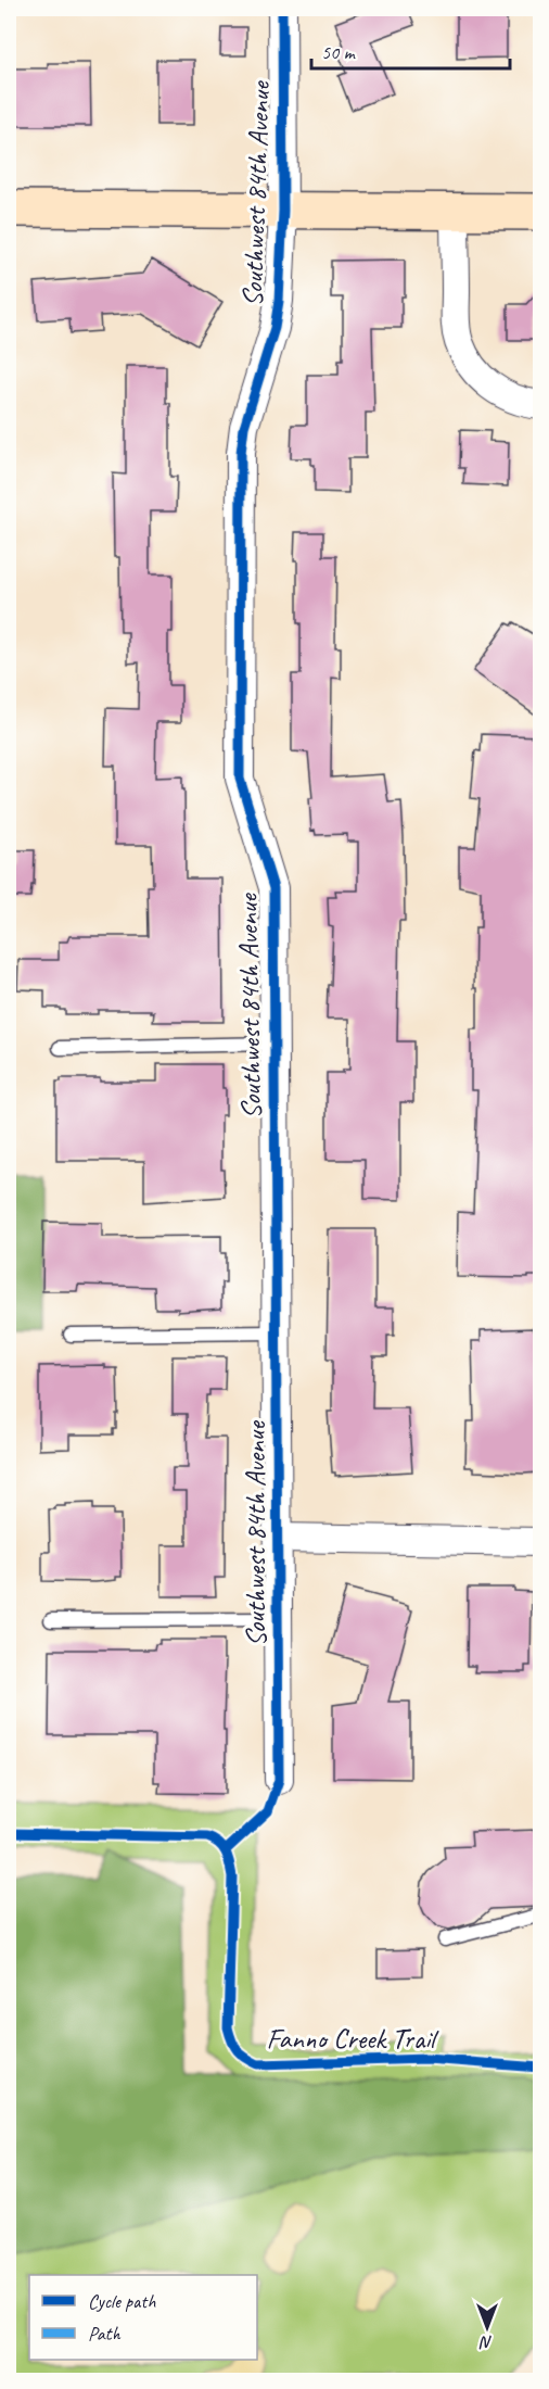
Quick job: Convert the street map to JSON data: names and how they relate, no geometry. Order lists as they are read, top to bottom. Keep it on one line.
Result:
{"streets":{"street":["Southwest 84th Avenue"],"cycle path":["Fanno Creek Trail"]},"legend":["Cycle path","Path"],"scale_bar":"50 m","north":"bottom"}
